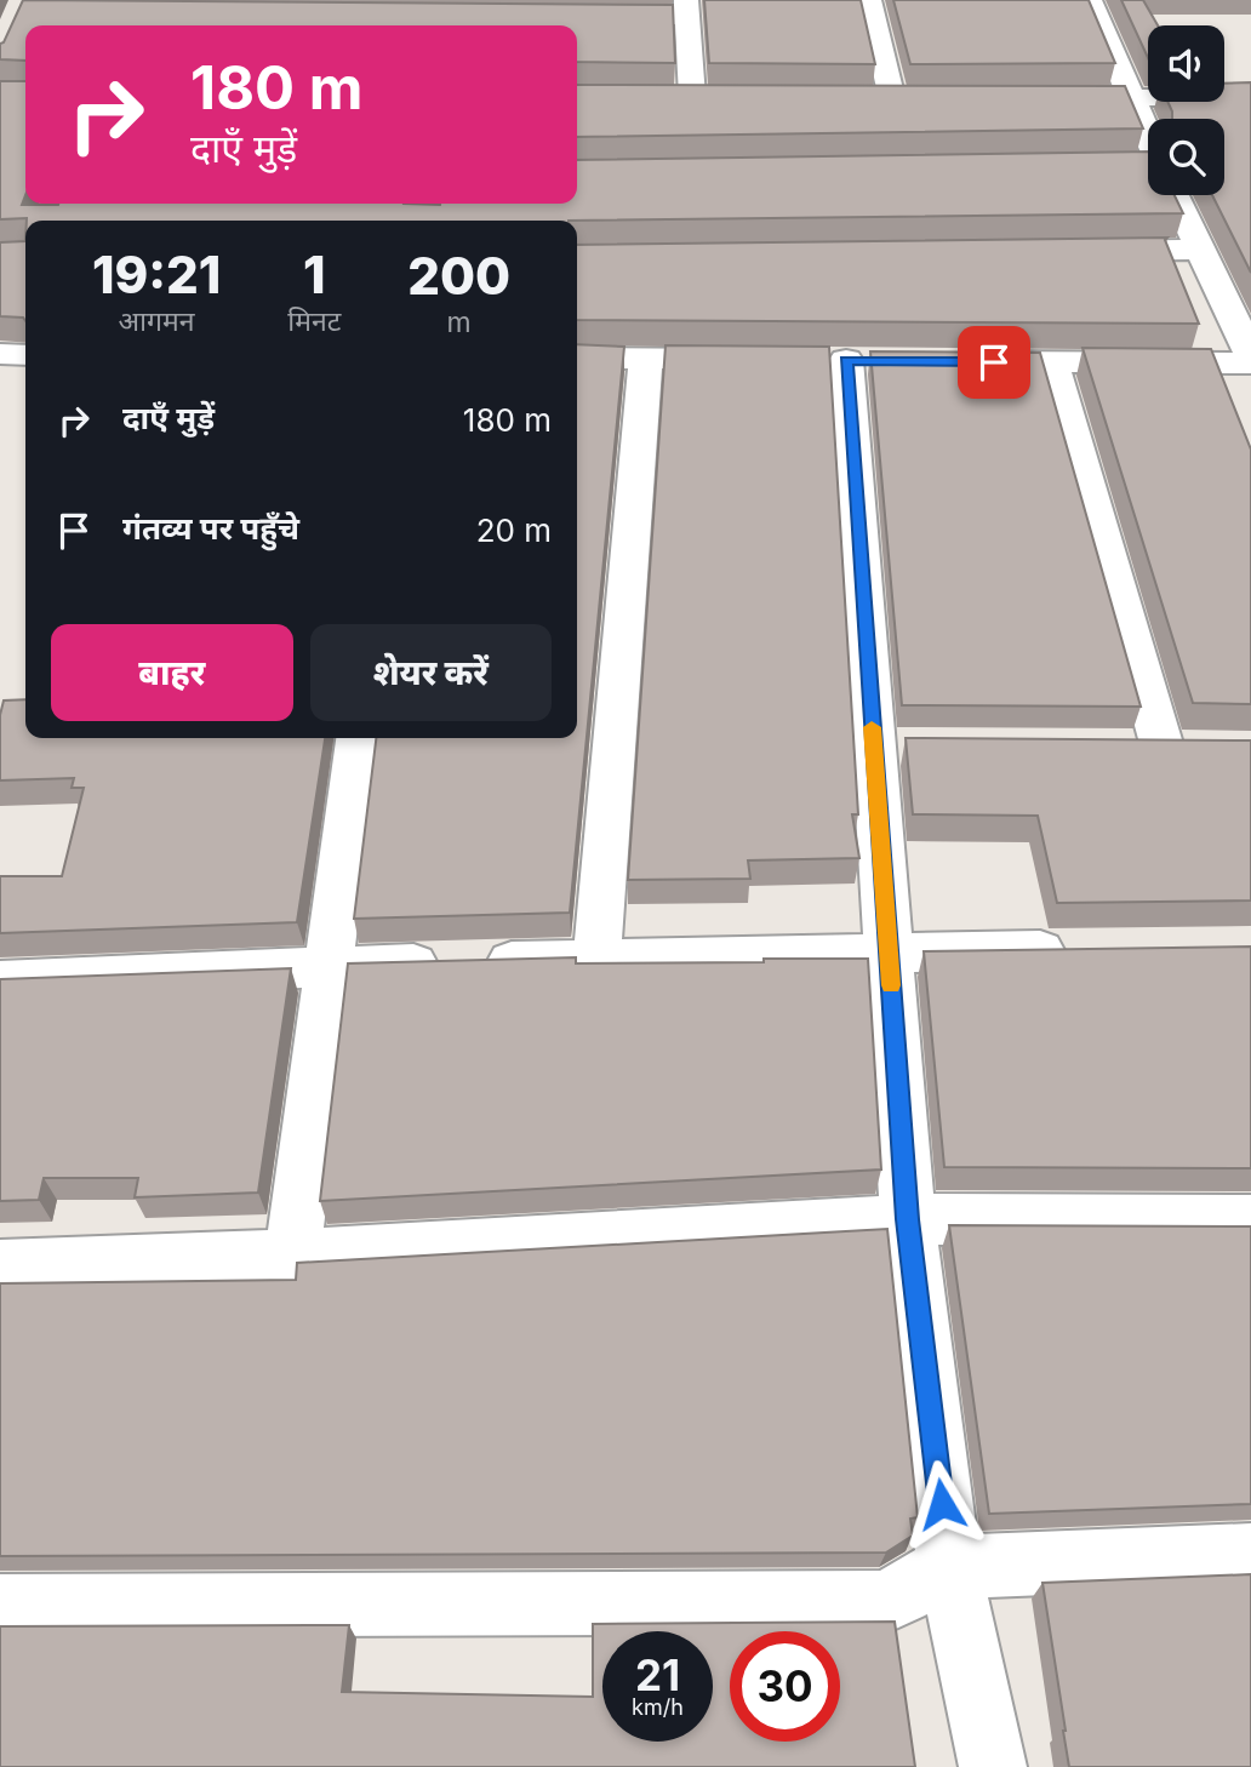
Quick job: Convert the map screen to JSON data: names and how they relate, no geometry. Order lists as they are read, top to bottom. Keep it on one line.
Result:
{"page":{"turn":["180 m","दाएँ मुड़ें"],"eta":["19:21","आगमन","1","मिनट","200","m"],"list":[{"name":"दाएँ मुड़ें","value":"180 m"},{"name":"गंतव्य पर पहुँचे","value":"20 m"}],"buttons":["बाहर","शेयर करें"],"speed":"21 km/h","limit":"30"}}
